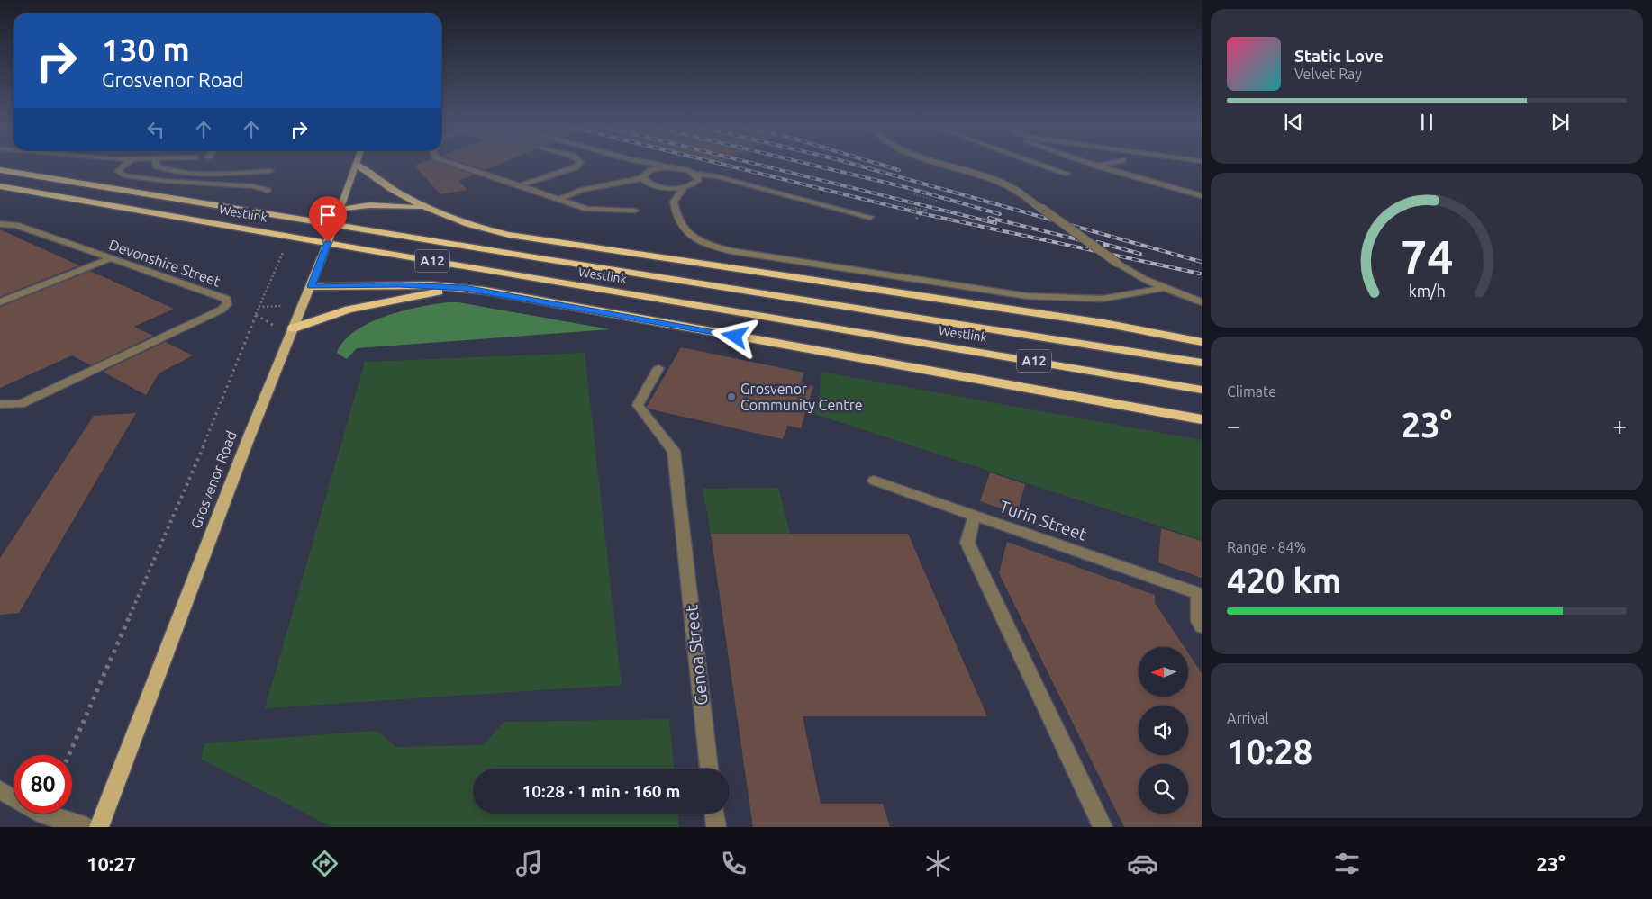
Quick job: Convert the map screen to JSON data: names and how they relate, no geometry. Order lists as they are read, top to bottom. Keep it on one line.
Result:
{"streets":{"highway":["Westlink","A12"],"main road":["Grosvenor Road"],"street":["Devonshire Street","Turin Street","Genoa Street"]},"places":["Grosvenor Community Centre"],"north":"left","page":{"turn":["130 m","Grosvenor Road"],"song":["Static Love","Velvet Ray"],"tile":["Climate",["Range · 84%","420 km"],["Arrival","10:28"]],"heat":["−","23°","+"],"limit":"80","trip":"10:28 · 1 min · 160 m","tabs":["10:27","23°"],"gauge":["74","km/h"]}}
